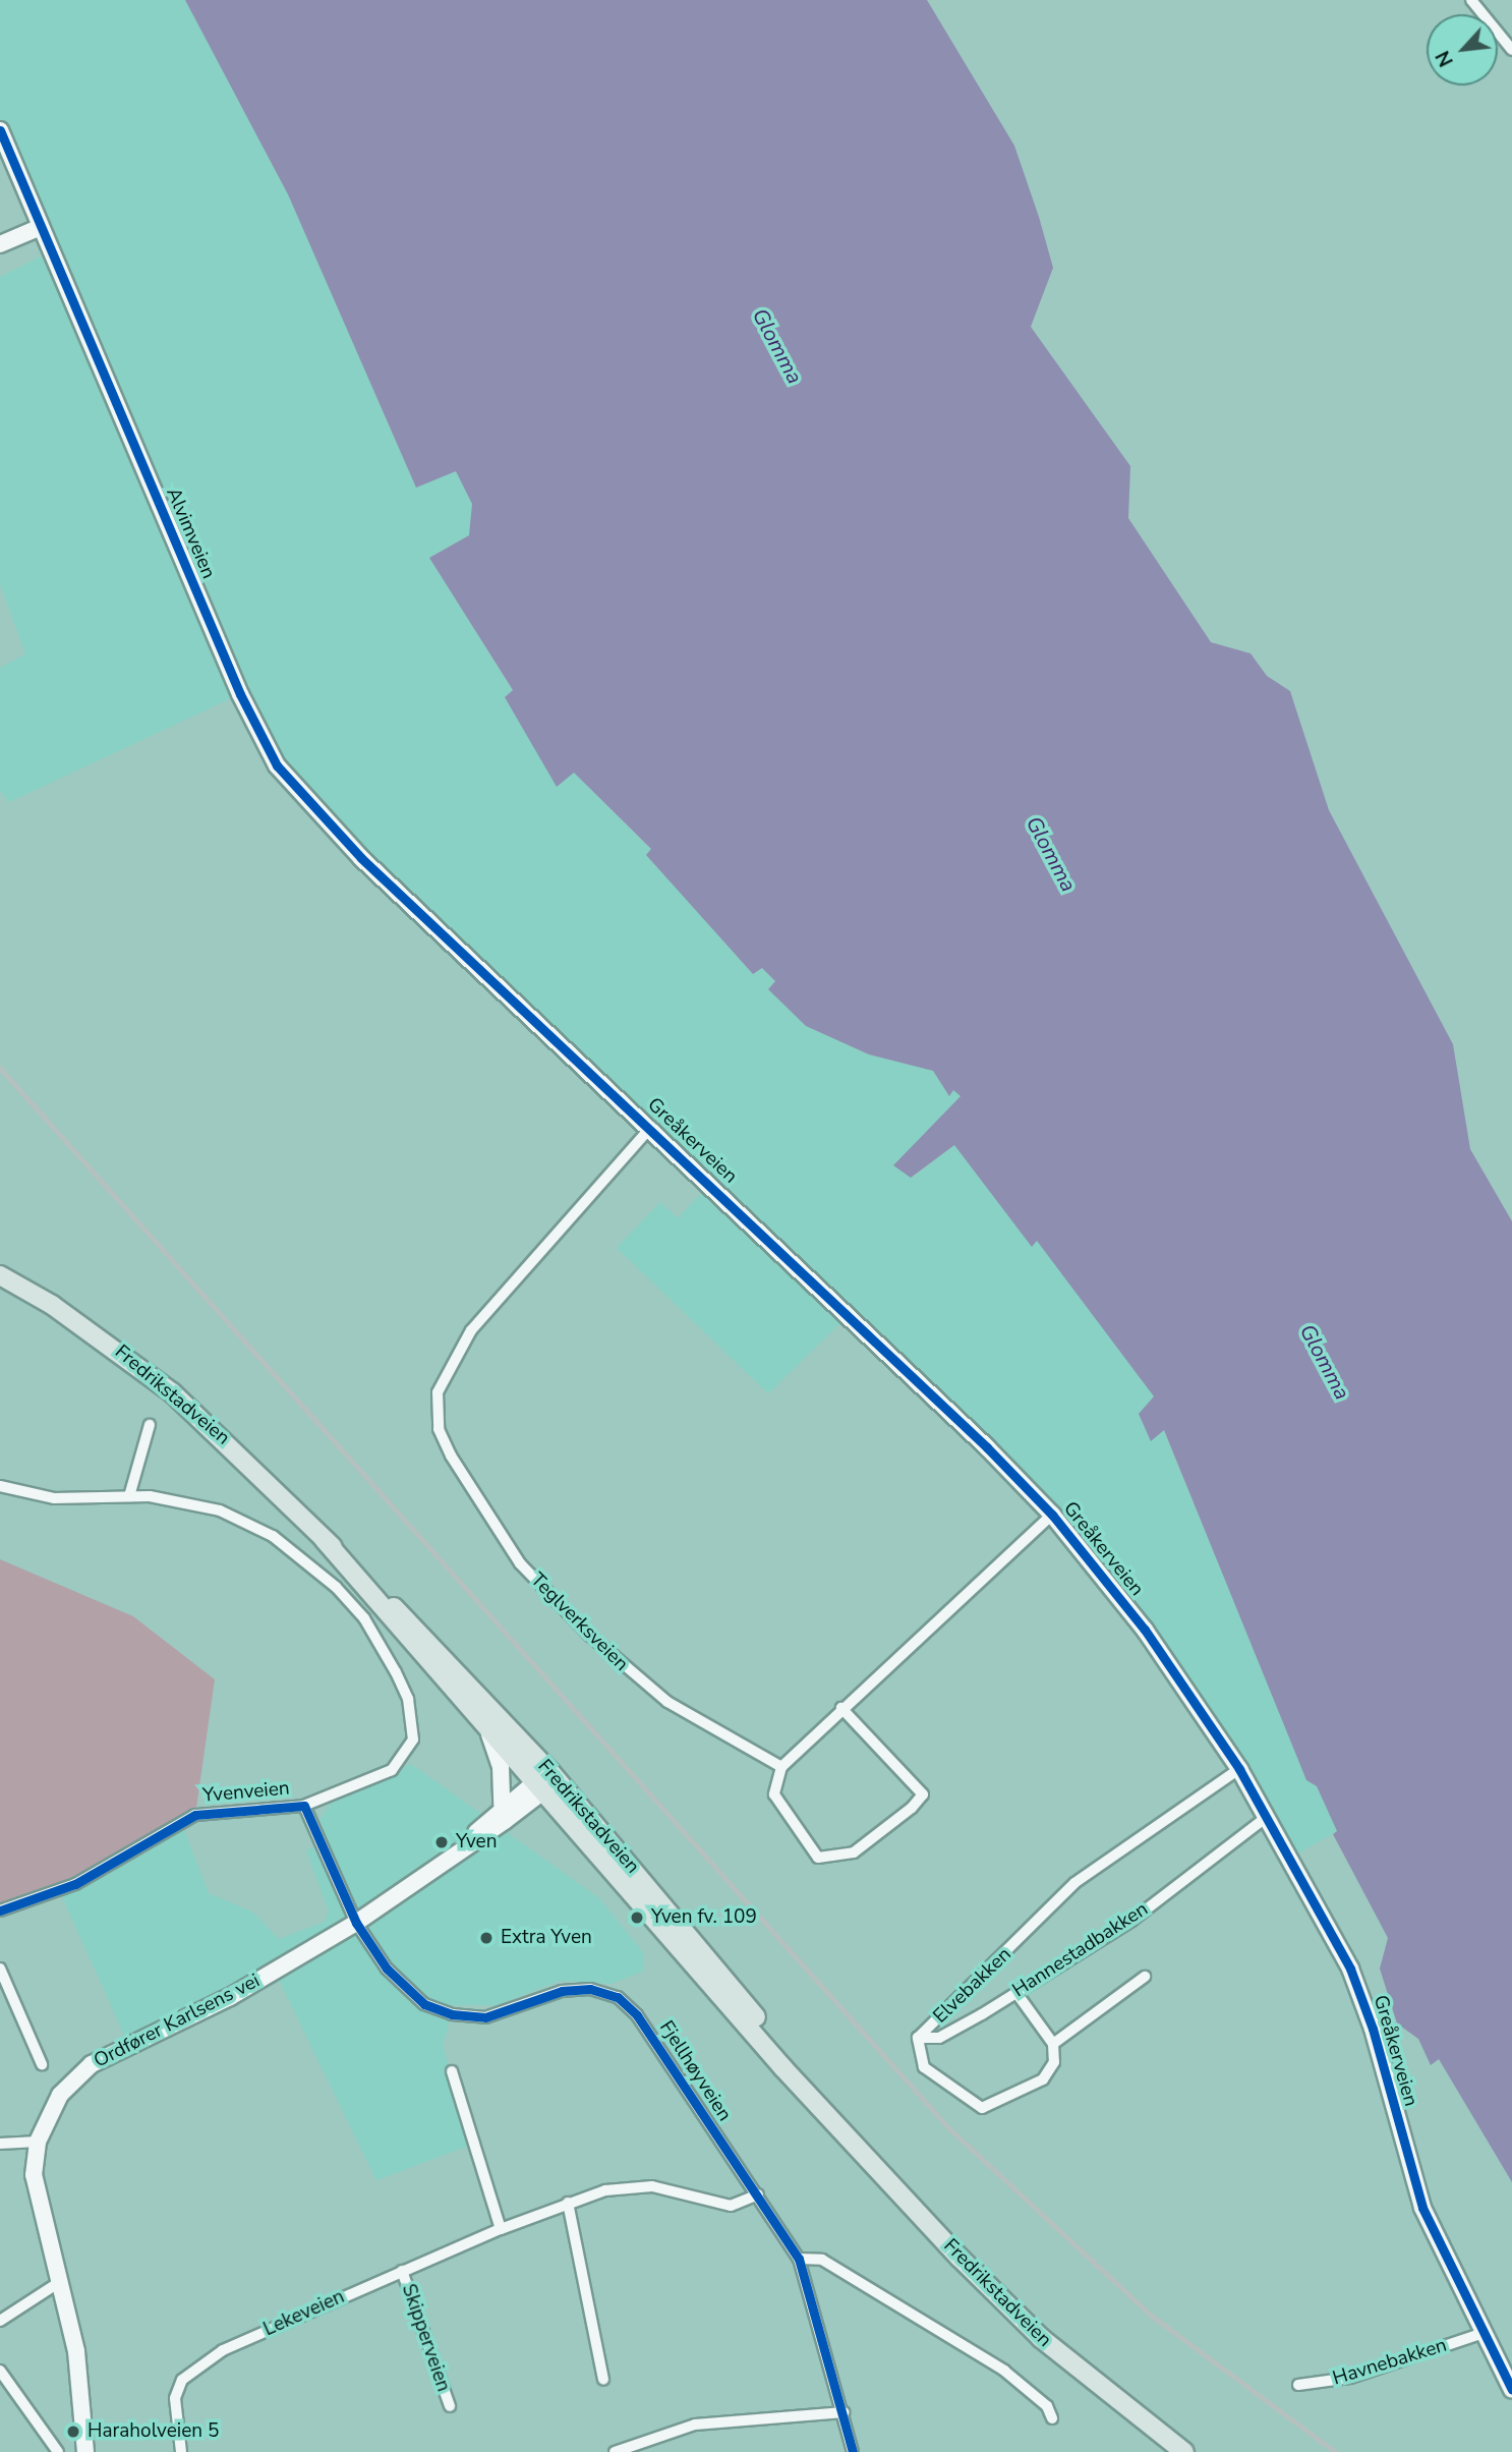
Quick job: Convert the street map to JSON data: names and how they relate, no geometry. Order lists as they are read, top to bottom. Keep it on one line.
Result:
{"streets":{"main road":["Alvimveien","Greåkerveien","Fredrikstadveien","Ordfører Karlsens vei"],"street":["Teglverksveien","Yvenveien","Hannestadbakken","Elvebakken","Fjellhøyveien","Lekeveien","Skipperveien","Havnebakken"]},"crossings":[["Alvimveien","Greåkerveien"],["Greåkerveien","Teglverksveien"],["Greåkerveien","Hannestadbakken"],["Greåkerveien","Elvebakken"],["Greåkerveien","Havnebakken"],["Fredrikstadveien","Ordfører Karlsens vei"],["Yvenveien","Ordfører Karlsens vei"],["Yvenveien","Fjellhøyveien"],["Hannestadbakken","Elvebakken"],["Ordfører Karlsens vei","Fjellhøyveien"],["Fjellhøyveien","Lekeveien"],["Lekeveien","Skipperveien"]],"water":["Glomma"],"places":["Yven","Yven fv. 109","Extra Yven","Haraholveien 5"],"north":"bottom left"}
